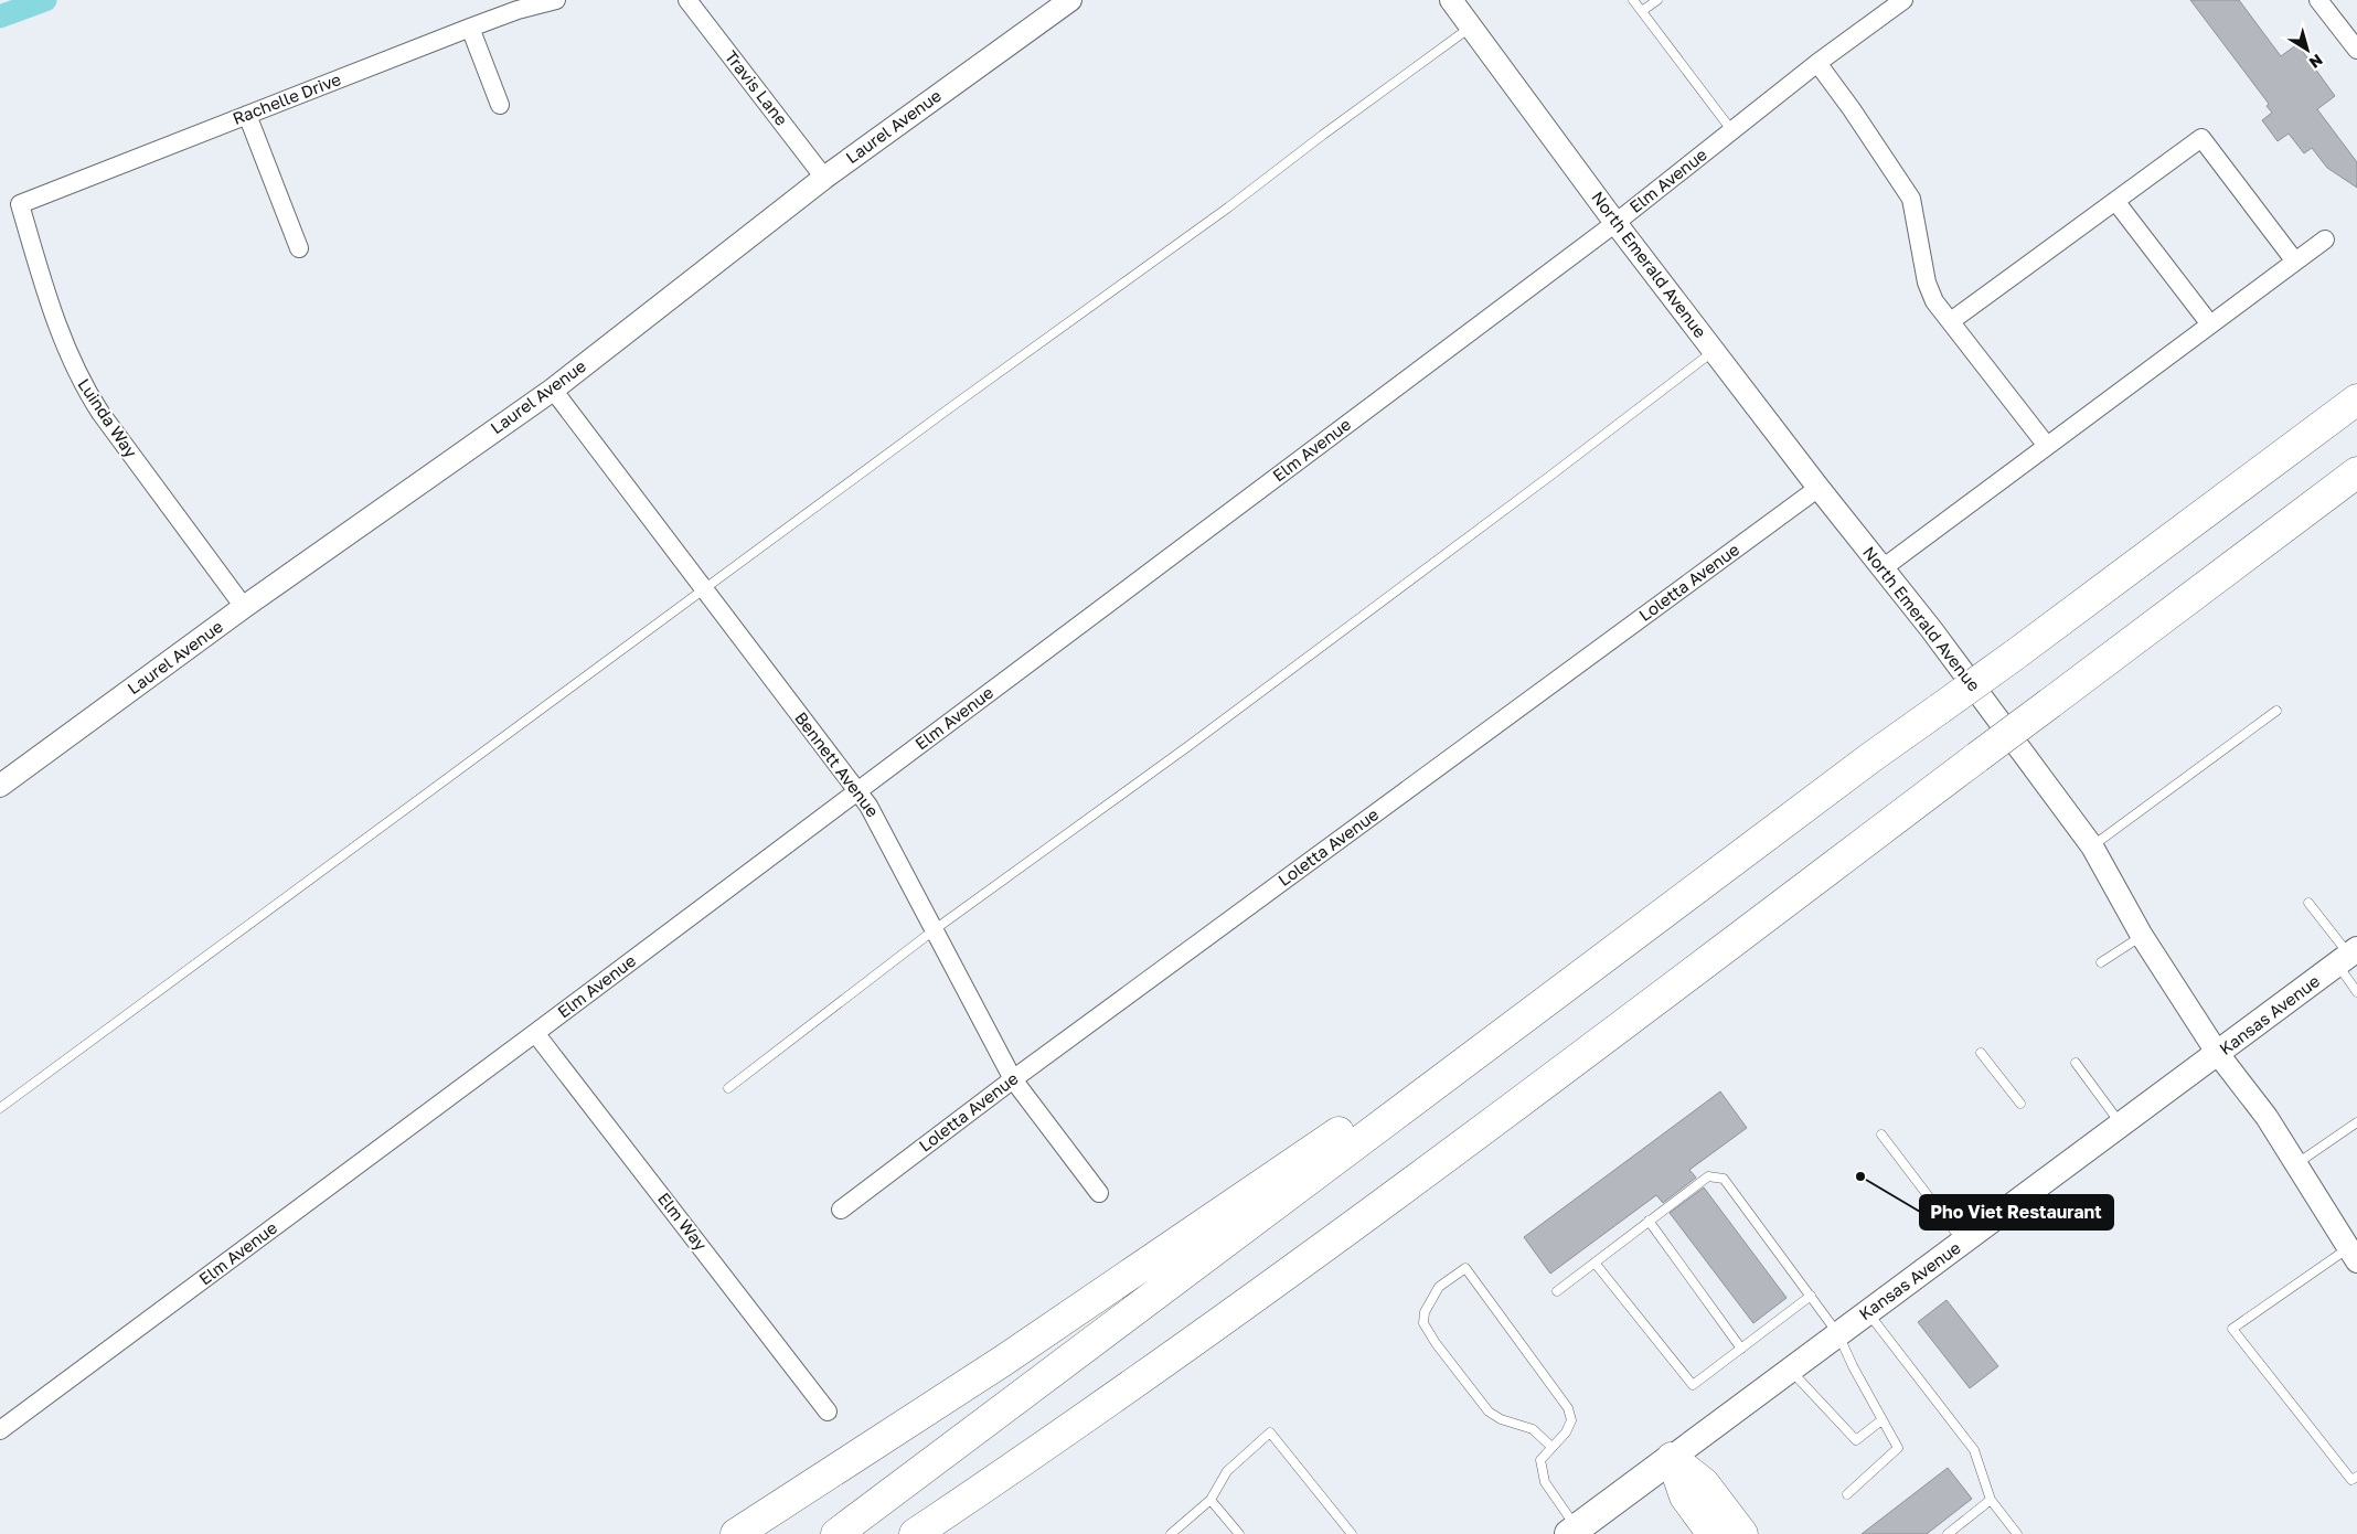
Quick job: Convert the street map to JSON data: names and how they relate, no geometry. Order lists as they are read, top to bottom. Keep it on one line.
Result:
{"streets":{"main road":["Kansas Avenue"],"street":["Travis Lane","Rachelle Drive","Laurel Avenue","Elm Avenue","North Emerald Avenue","Luinda Way","Loletta Avenue","Bennett Avenue","Elm Way"]},"crossings":[["Travis Lane","Laurel Avenue"],["Rachelle Drive","Luinda Way"],["Laurel Avenue","Luinda Way"],["Laurel Avenue","Bennett Avenue"],["Elm Avenue","North Emerald Avenue"],["Elm Avenue","Bennett Avenue"],["Elm Avenue","Elm Way"],["North Emerald Avenue","Loletta Avenue"],["North Emerald Avenue","Kansas Avenue"],["Loletta Avenue","Bennett Avenue"]],"places":["Pho Viet Restaurant"],"north":"bottom right"}
